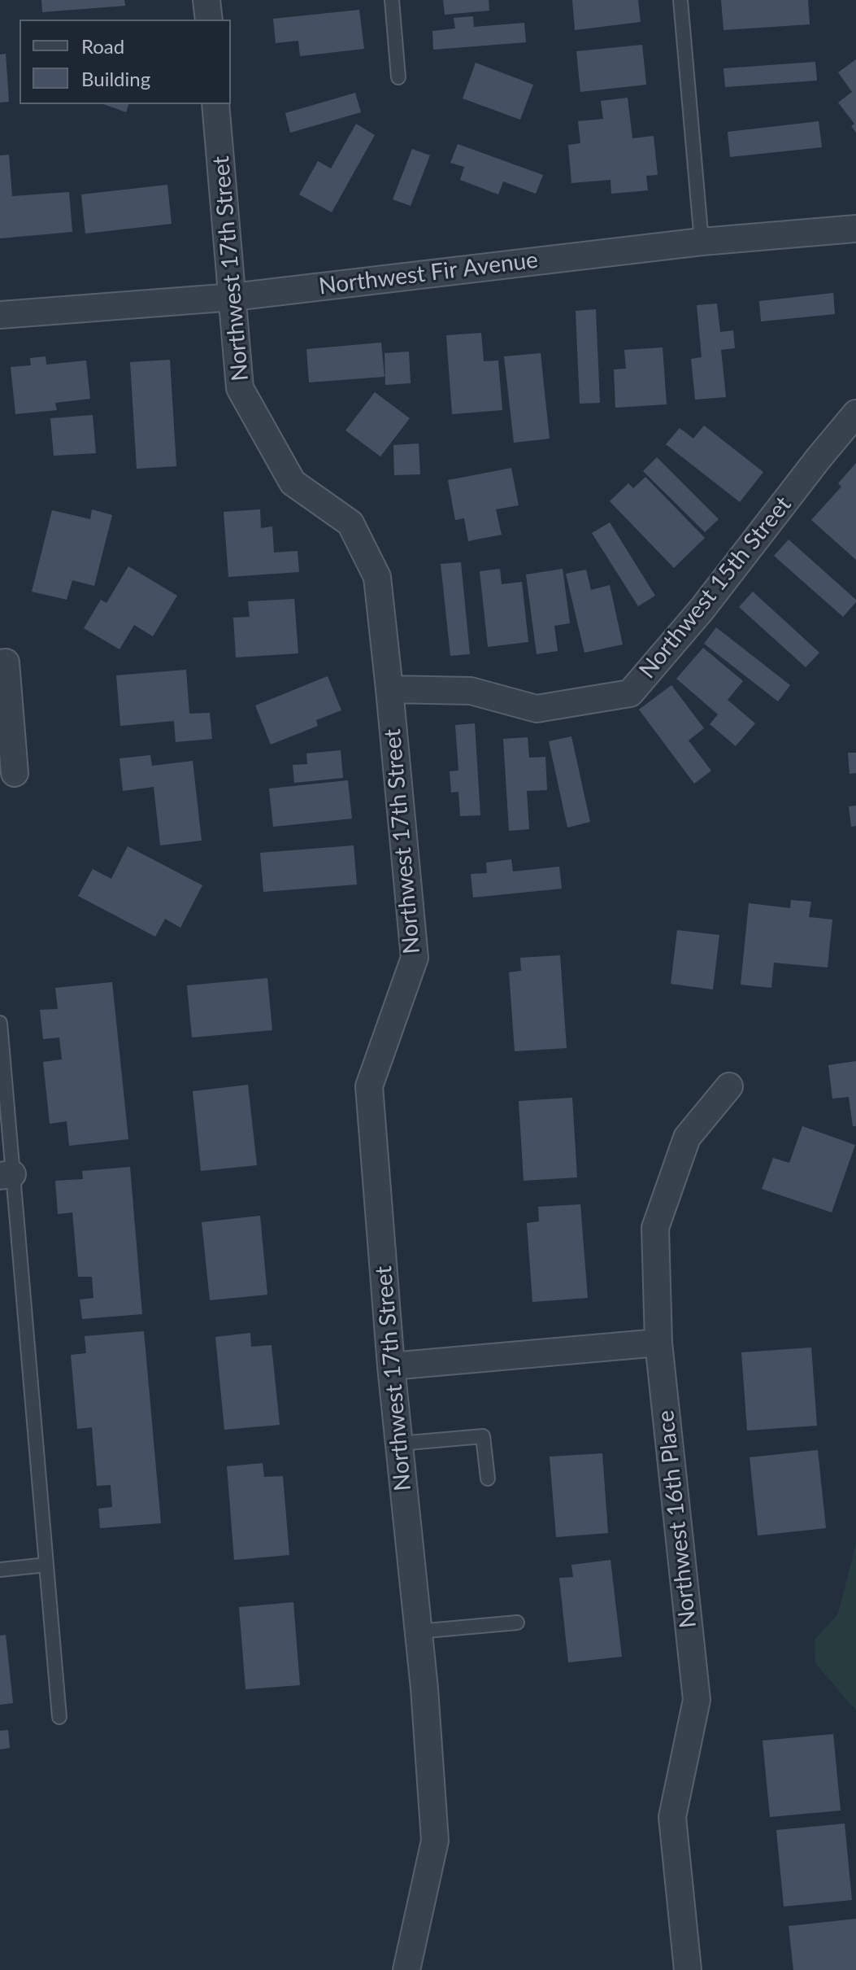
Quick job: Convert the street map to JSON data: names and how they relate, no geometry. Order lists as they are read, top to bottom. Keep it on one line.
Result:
{"streets":{"street":["Northwest 17th Street","Northwest Fir Avenue","Northwest 15th Street","Northwest 16th Place"]},"crossings":[["Northwest 17th Street","Northwest Fir Avenue"],["Northwest 17th Street","Northwest 15th Street"]],"legend":["Road","Building"]}
